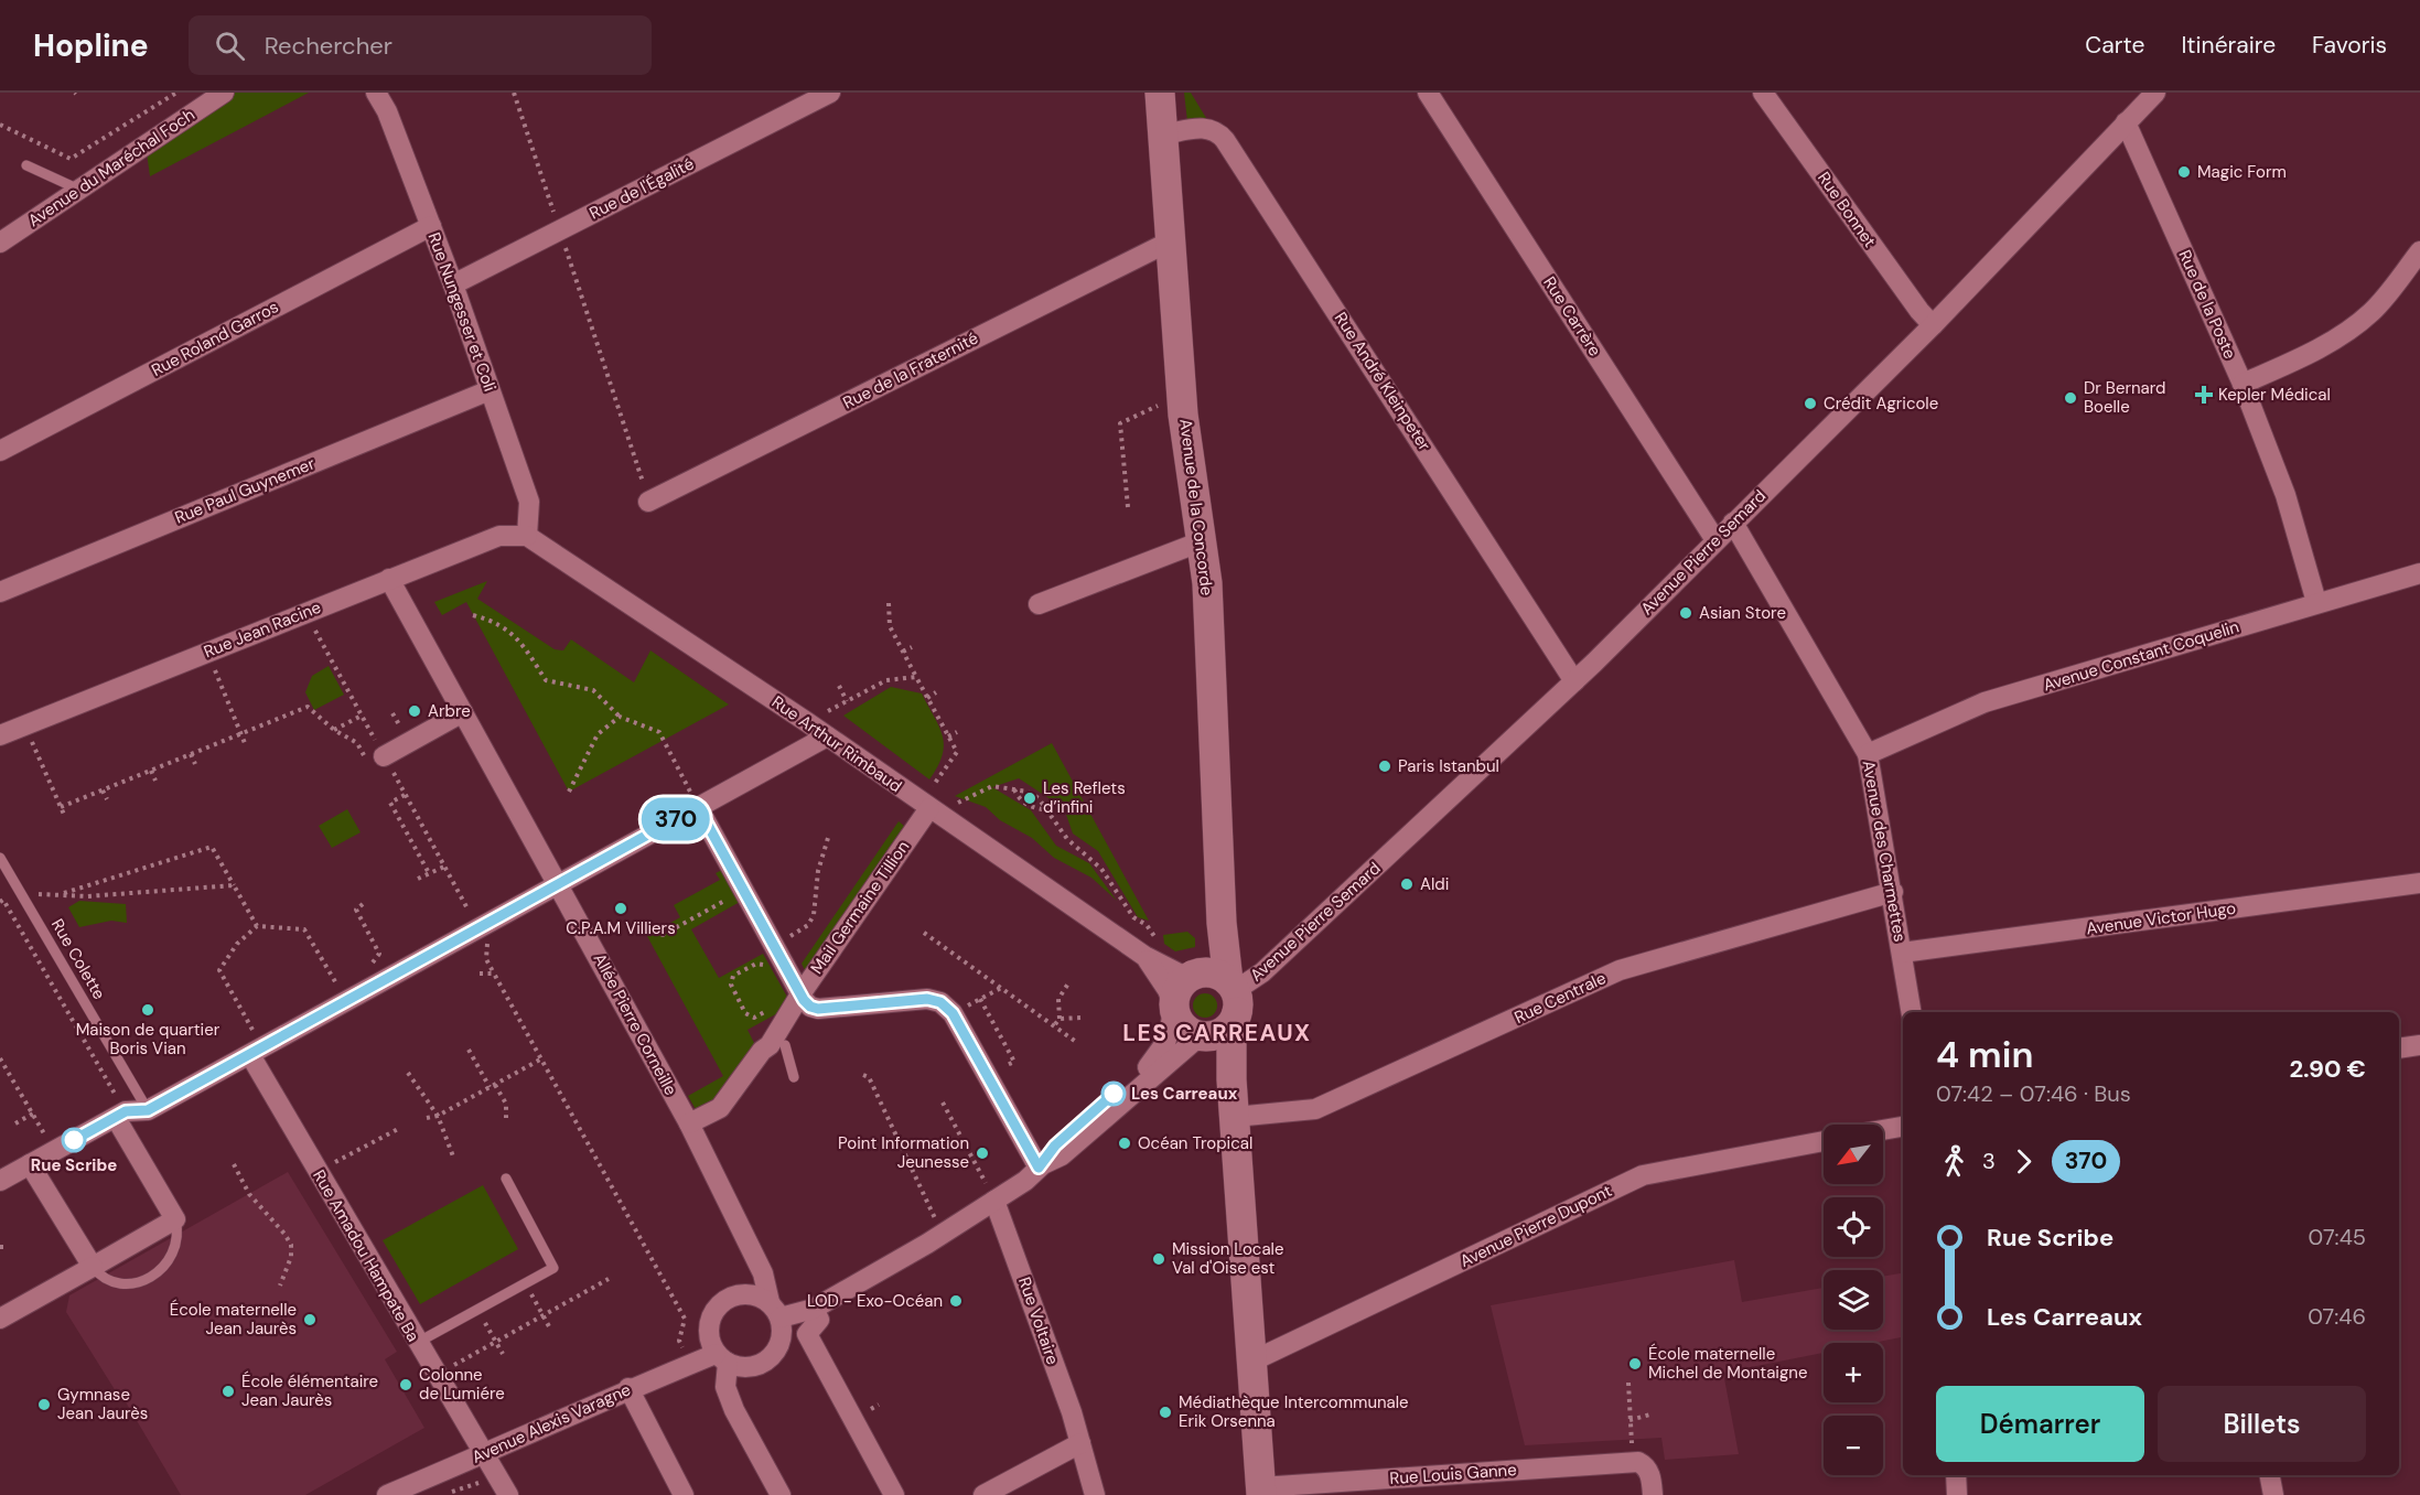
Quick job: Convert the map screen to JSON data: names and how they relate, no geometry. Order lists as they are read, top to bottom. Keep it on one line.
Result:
{"streets":{"main road":["Avenue de la Concorde"],"street":["Avenue du Maréchal Foch","Rue de l'Égalité","Rue Bonnet","Rue de la Poste","Rue Nungesser et Coli","Rue Carrère","Rue Roland Garros","Rue de la Fraternité","Rue André Kleinpeter","Rue Paul Guynemer","Avenue Pierre Semard","Rue Jean Racine","Avenue Constant Coquelin","Rue Arthur Rimbaud","Avenue des Charmettes","Mail Germaine Tillion","Avenue Victor Hugo","Rue Centrale","Allée Pierre Corneille","Avenue Pierre Dupont","Rue Amadou Hampate Ba","Rue Voltaire","Avenue Alexis Varagne","Rue Louis Ganne"],"lane":["Rue Colette"]},"crossings":[["Rue de l'Égalité","Rue Nungesser et Coli"],["Rue Bonnet","Avenue Pierre Semard"],["Rue de la Poste","Avenue Pierre Semard"],["Rue de la Poste","Avenue Constant Coquelin"],["Rue Nungesser et Coli","Rue Roland Garros"],["Rue Nungesser et Coli","Rue Paul Guynemer"],["Rue Nungesser et Coli","Rue Jean Racine"],["Rue Nungesser et Coli","Rue Arthur Rimbaud"],["Rue Carrère","Avenue Pierre Semard"],["Rue de la Fraternité","Avenue de la Concorde"],["Rue André Kleinpeter","Avenue de la Concorde"],["Rue André Kleinpeter","Avenue Pierre Semard"],["Avenue de la Concorde","Avenue Pierre Semard"],["Avenue de la Concorde","Rue Arthur Rimbaud"],["Avenue Pierre Semard","Rue Arthur Rimbaud"],["Avenue Pierre Semard","Avenue des Charmettes"],["Rue Jean Racine","Rue Arthur Rimbaud"],["Rue Jean Racine","Allée Pierre Corneille"],["Avenue Constant Coquelin","Avenue des Charmettes"],["Rue Arthur Rimbaud","Mail Germaine Tillion"],["Avenue des Charmettes","Avenue Victor Hugo"],["Avenue des Charmettes","Rue Centrale"],["Mail Germaine Tillion","Allée Pierre Corneille"],["Allée Pierre Corneille","Avenue Alexis Varagne"],["Rue Amadou Hampate Ba","Avenue Alexis Varagne"]],"districts":["LES CARREAUX"],"places":{"other":["Magic Form","Dr Bernard Boelle","Crédit Agricole","Asian Store","Arbre","Paris Istanbul","Les Reflets d’infini","Aldi","C.P.A.M Villiers","Maison de quartier Boris Vian","Les Carreaux","Rue Scribe","Océan Tropical","Point Information Jeunesse","Mission Locale Val d'Oise est","LOD - Exo-Océan","École maternelle Jean Jaurès","École maternelle Michel de Montaigne","Colonne de Lumiére","École élémentaire Jean Jaurès","Gymnase Jean Jaurès","Médiathèque Intercommunale Erik Orsenna"],"health":["Kepler Médical"]},"lines":["bus line 370"],"north":"bottom left","page":{"header":"Hopline","search":"Rechercher","nav":["Carte","Itinéraire","Favoris"],"on_map":"370","heading":["4 min","07:42 – 07:46 · Bus","2.90 €"],"map_buttons":["+","−"],"legs":["3","370"],"list":[{"name":"Rue Scribe","value":"07:45"},{"name":"Les Carreaux","value":"07:46"}],"buttons":["Démarrer","Billets"]}}
